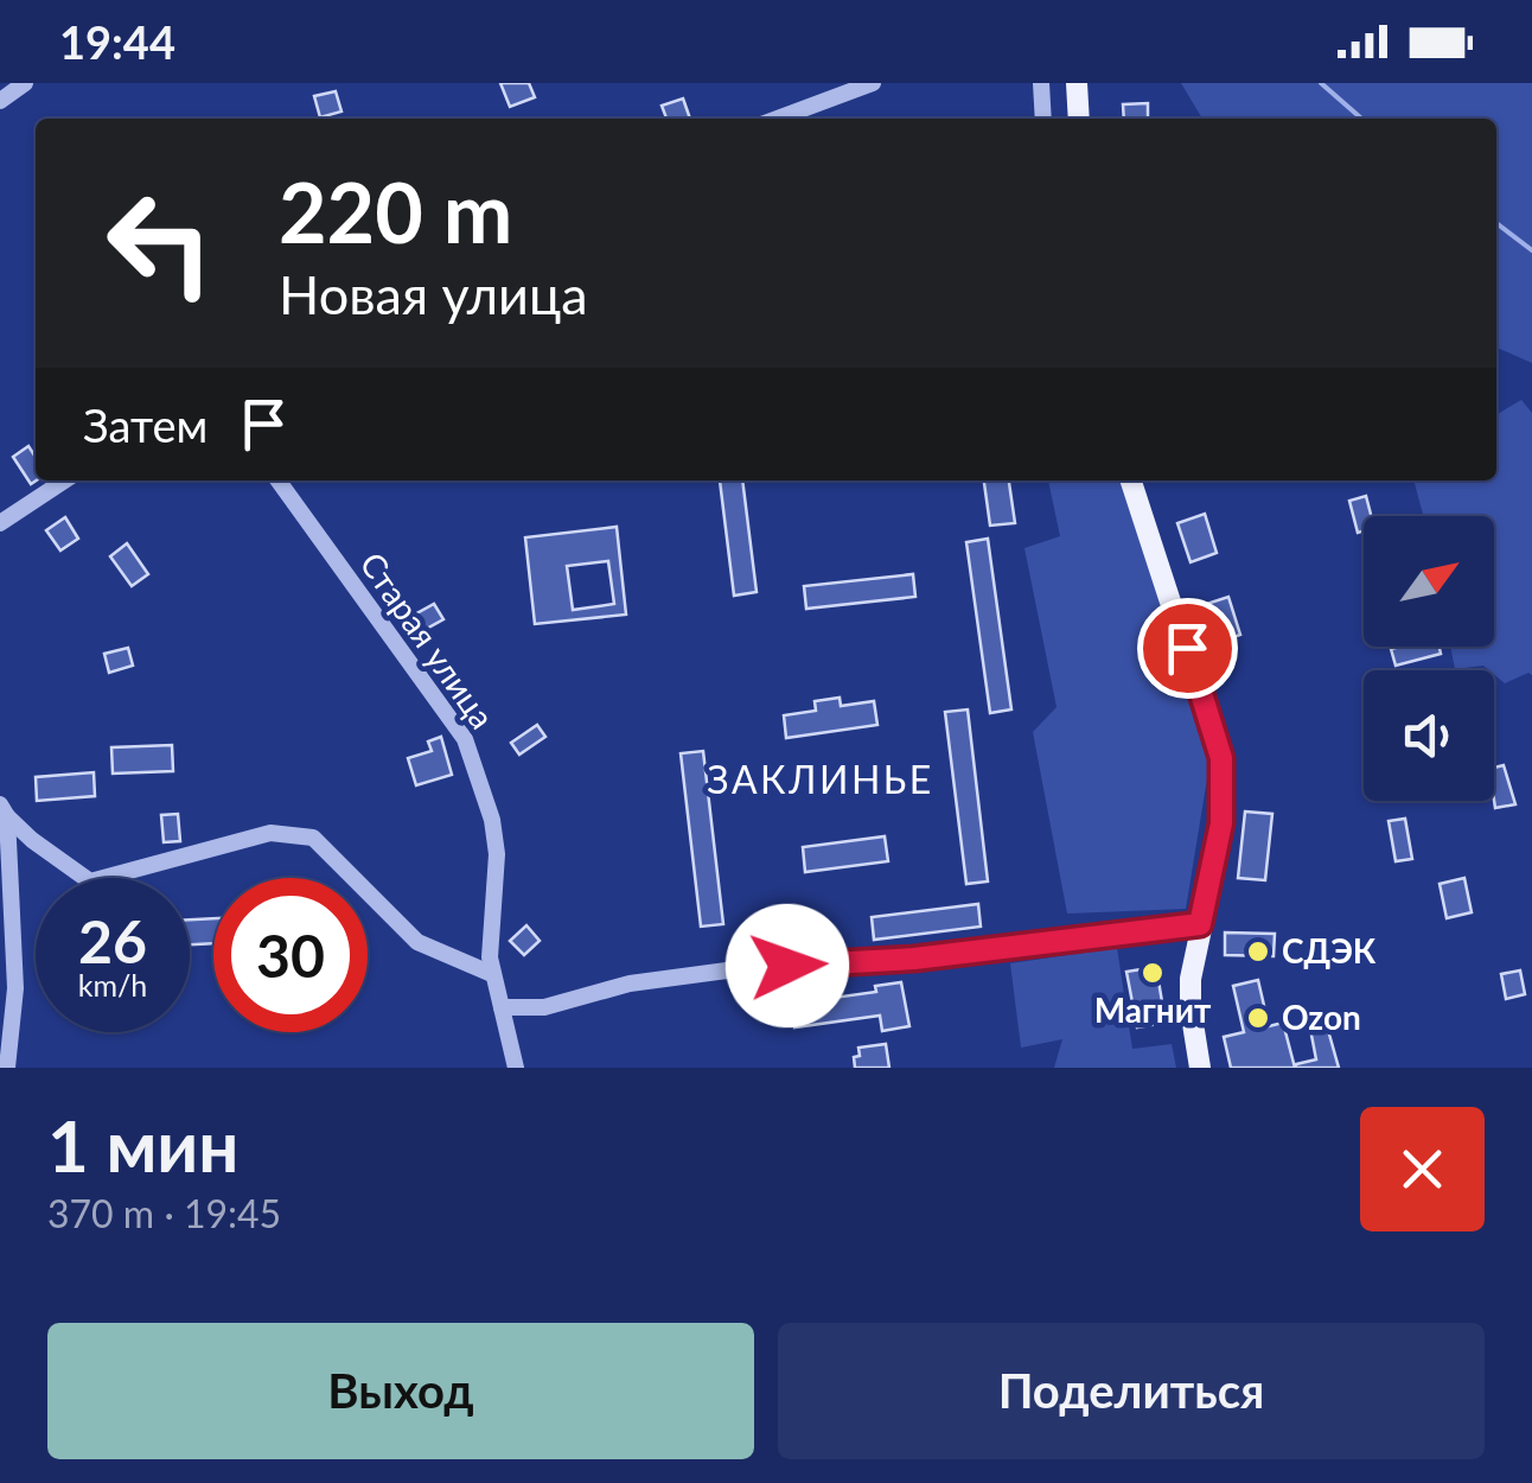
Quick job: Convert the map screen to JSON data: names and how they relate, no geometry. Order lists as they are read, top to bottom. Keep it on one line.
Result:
{"streets":{"street":["Старая улица"]},"districts":["ЗАКЛИНЬЕ"],"places":["СДЭК","Магнит","Ozon"],"north":"top right","page":{"status":"19:44","turn":["220 m","Новая улица"],"then":"Затем","speed":"26 km/h","limit":"30","heading":["1 мин","370 m · 19:45"],"buttons":["Выход","Поделиться"]}}
